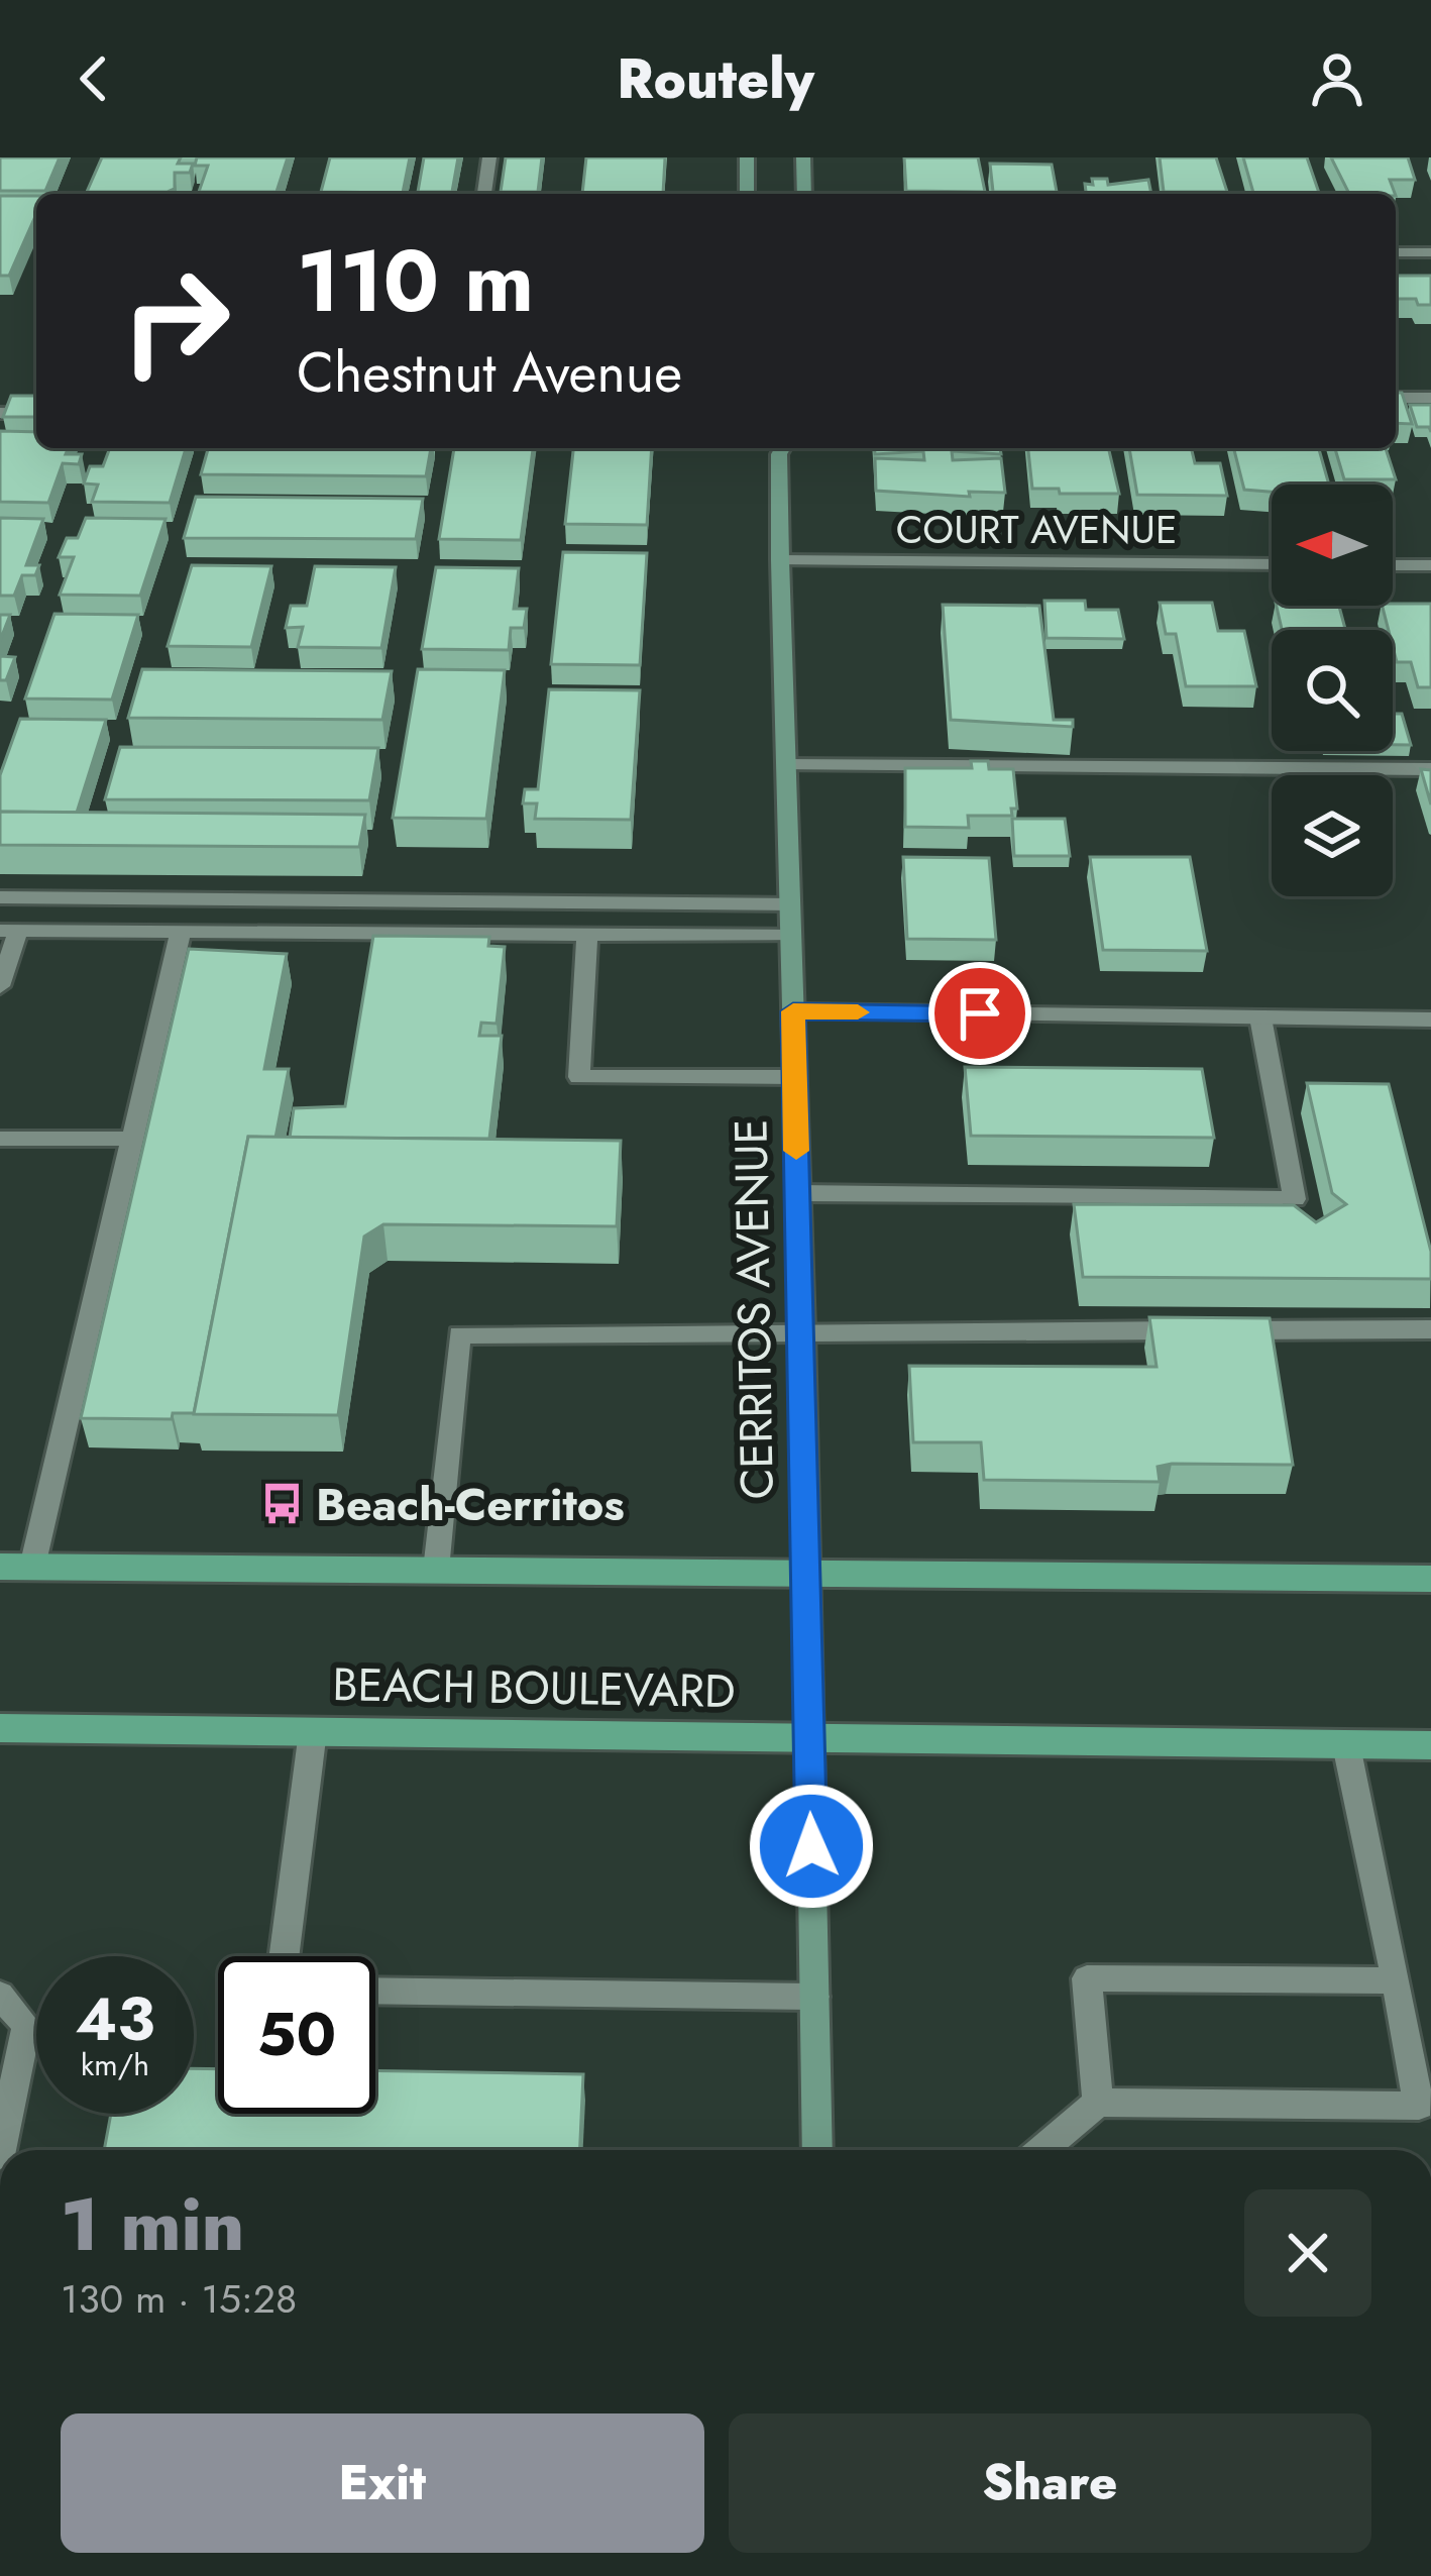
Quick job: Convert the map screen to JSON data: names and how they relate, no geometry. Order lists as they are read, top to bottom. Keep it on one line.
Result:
{"streets":{"main road":["BEACH BOULEVARD"],"street":["COURT AVENUE","CERRITOS AVENUE"]},"crossings":[["COURT AVENUE","CERRITOS AVENUE"],["CERRITOS AVENUE","BEACH BOULEVARD"]],"places":{"bus stop":["Beach-Cerritos"]},"north":"left","page":{"header":"Routely","turn":["110 m","Chestnut Avenue"],"speed":"43 km/h","limit":"50","heading":["1 min","130 m · 15:28"],"buttons":["Exit","Share"]}}
